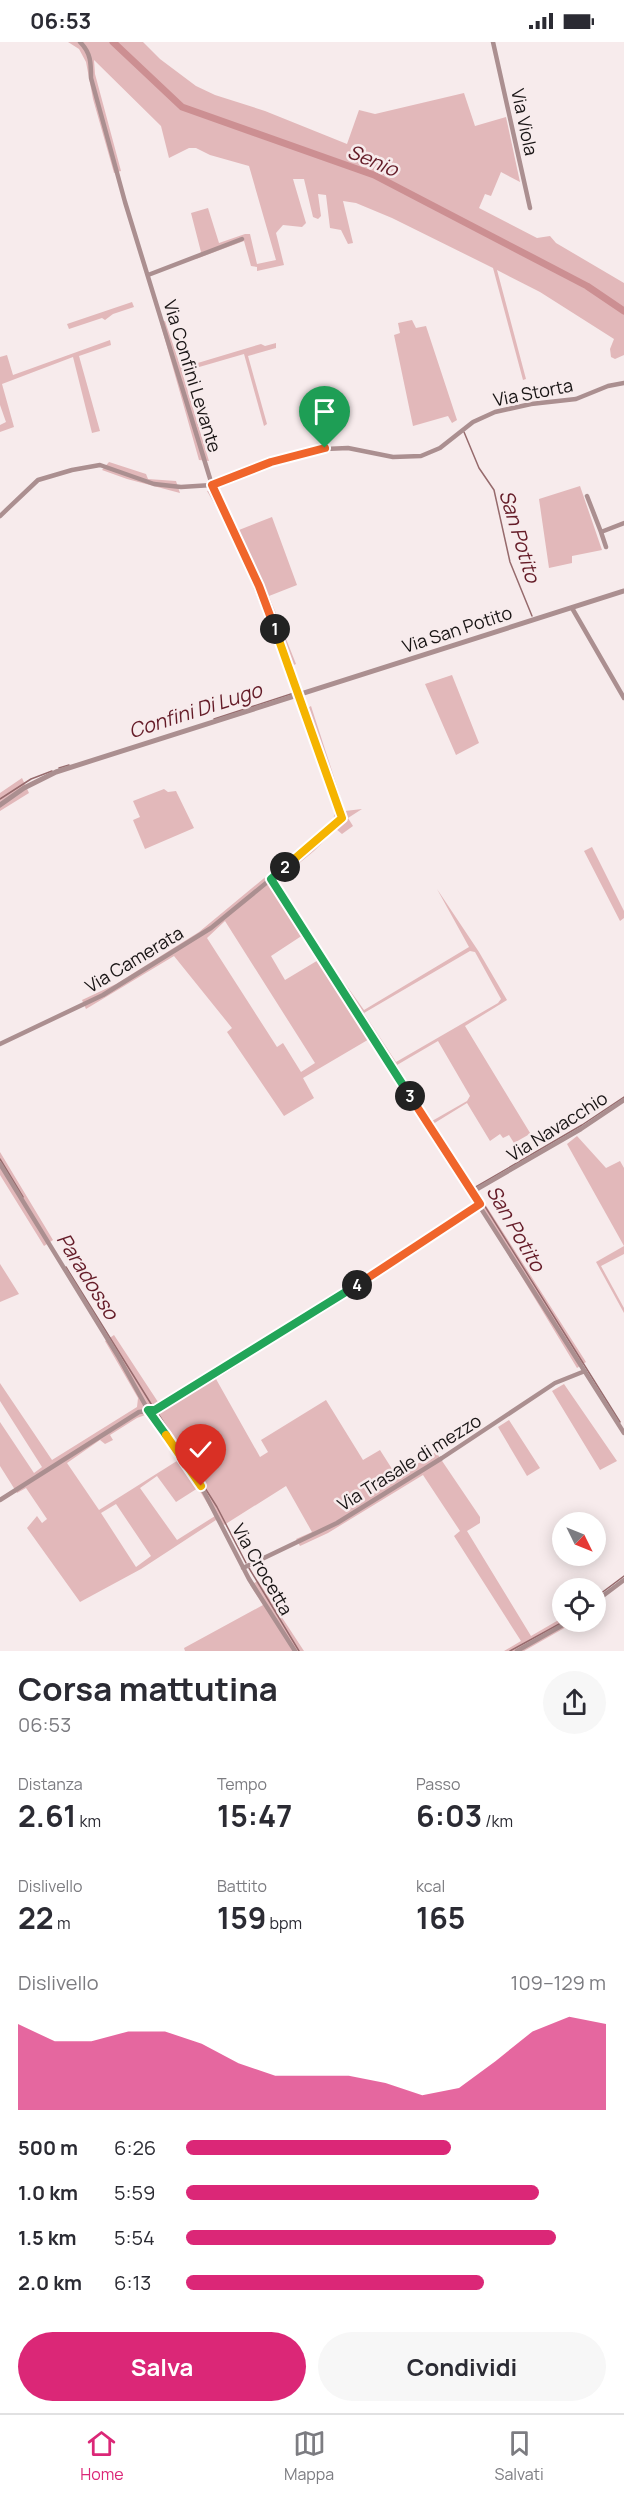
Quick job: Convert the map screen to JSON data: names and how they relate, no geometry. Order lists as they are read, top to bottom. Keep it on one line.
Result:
{"streets":{"street":["Via Viola","Via Confini Levante","Via Storta","Via San Potito","Via Camerata","Via Navacchio","Via Trasale di mezzo","Via Crocetta"]},"crossings":[["Via Confini Levante","Via Storta"],["Via Confini Levante","Via San Potito"],["Via Confini Levante","Via Camerata"],["Via Trasale di mezzo","Via Crocetta"]],"water":["Senio","San Potito","Confini Di Lugo","Paradosso"],"north":"bottom right","page":{"status":"06:53","pins":["1","2","3","4"],"heading":["Corsa mattutina","06:53"],"stats":[["Distanza","2.61 km"],["Tempo","15:47"],["Passo","6:03 /km"],["Dislivello","22 m"],["Battito","159 bpm"],["kcal","165"]],"chart":["Dislivello","109–129 m"],"list":[{"name":"500 m","note":"6:26"},{"name":"1.0 km","note":"5:59"},{"name":"1.5 km","note":"5:54"},{"name":"2.0 km","note":"6:13"}],"buttons":["Salva","Condividi"],"tabs":["Home","Mappa","Salvati"]}}
